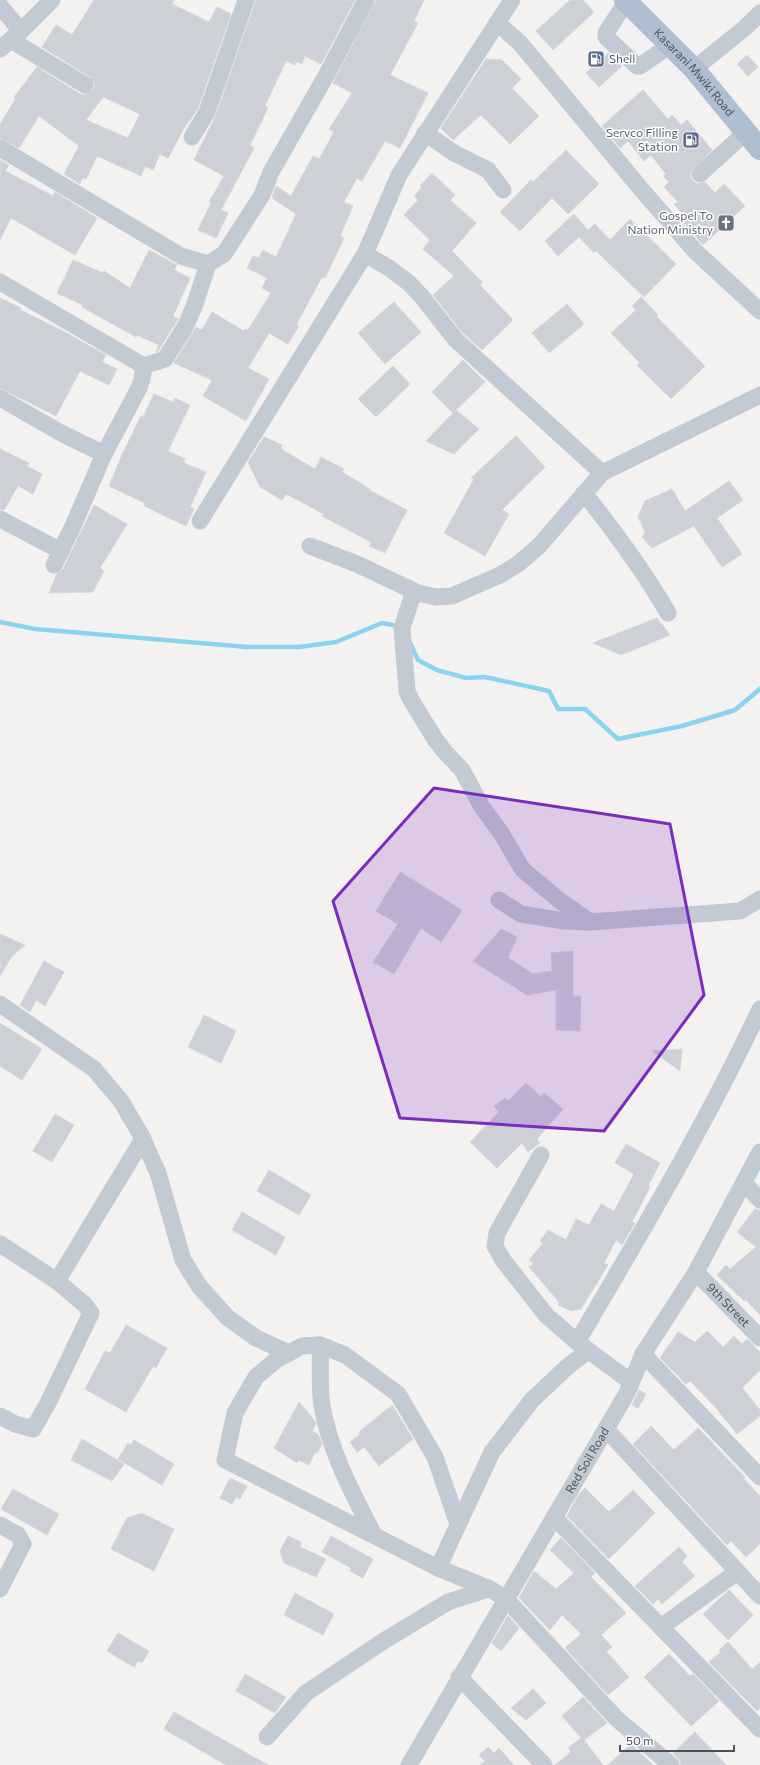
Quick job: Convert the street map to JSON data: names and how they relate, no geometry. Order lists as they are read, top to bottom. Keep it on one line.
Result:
{"streets":{"main road":["Kasarani Mwiki Road"],"street":["9th Street","Red Soil Road"]},"crossings":[["9th Street","Red Soil Road"]],"places":{"fuel station":["Shell","Servco Filling Station"],"church":["Gospel To Nation Ministry"]},"scale_bar":"50 m"}
